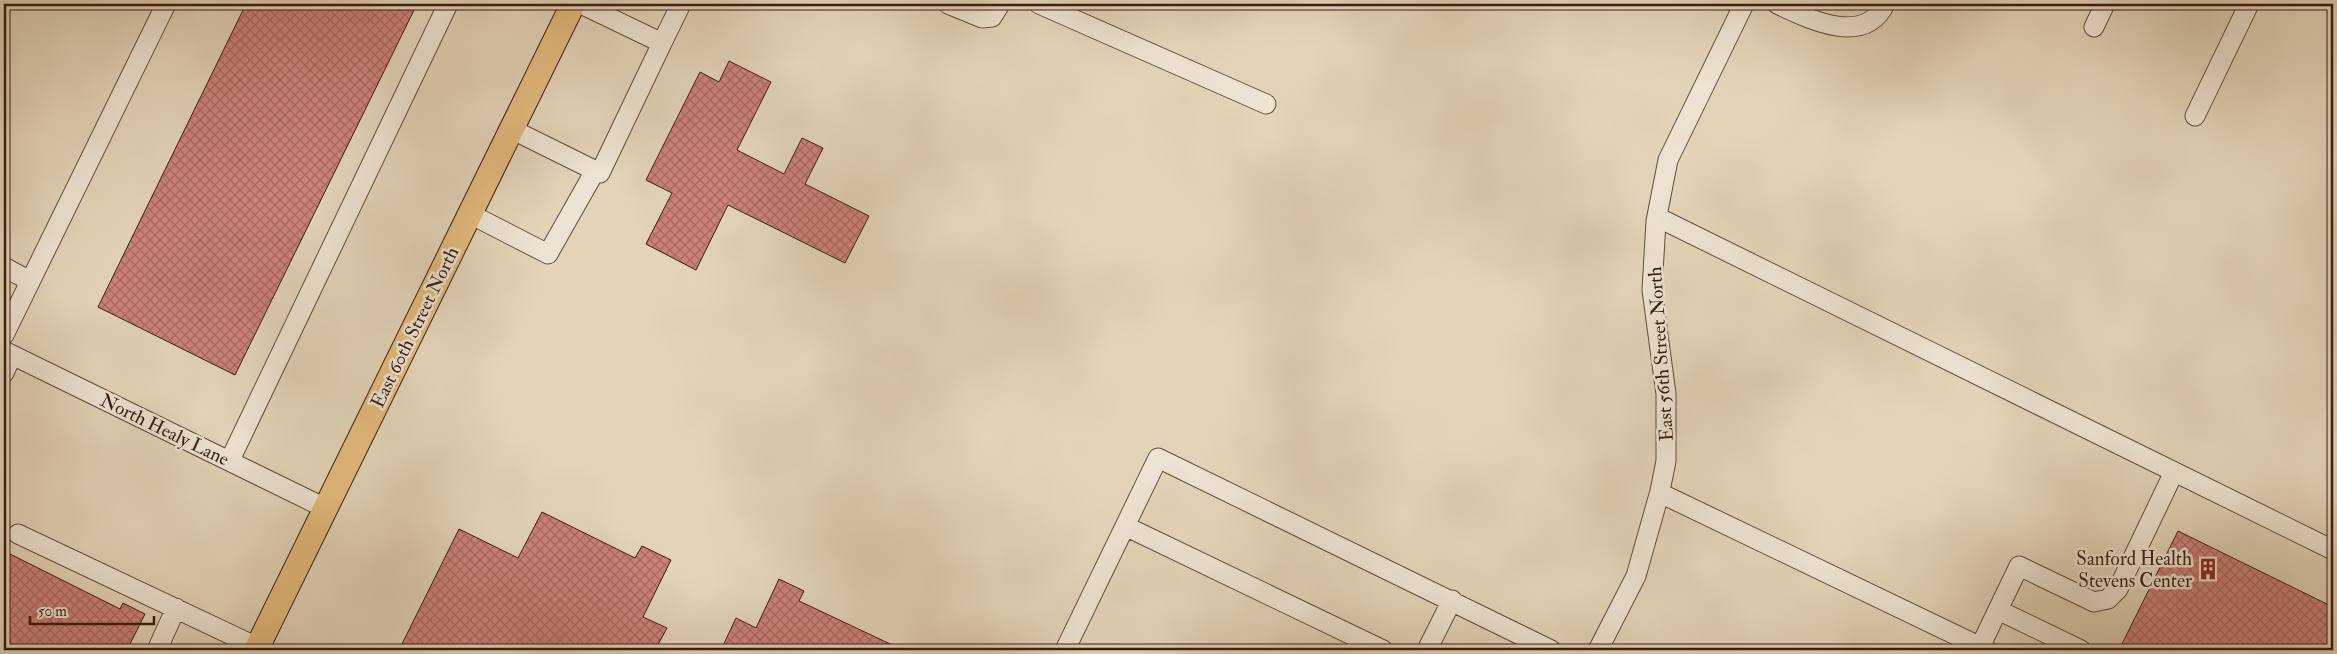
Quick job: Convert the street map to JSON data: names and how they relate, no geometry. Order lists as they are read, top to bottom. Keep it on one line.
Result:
{"streets":{"main road":["East 60th Street North"],"street":["East 56th Street North","North Healy Lane"]},"crossings":[["East 60th Street North","North Healy Lane"]],"places":{"building":["Sanford Health Stevens Center"]},"scale_bar":"50 m"}
